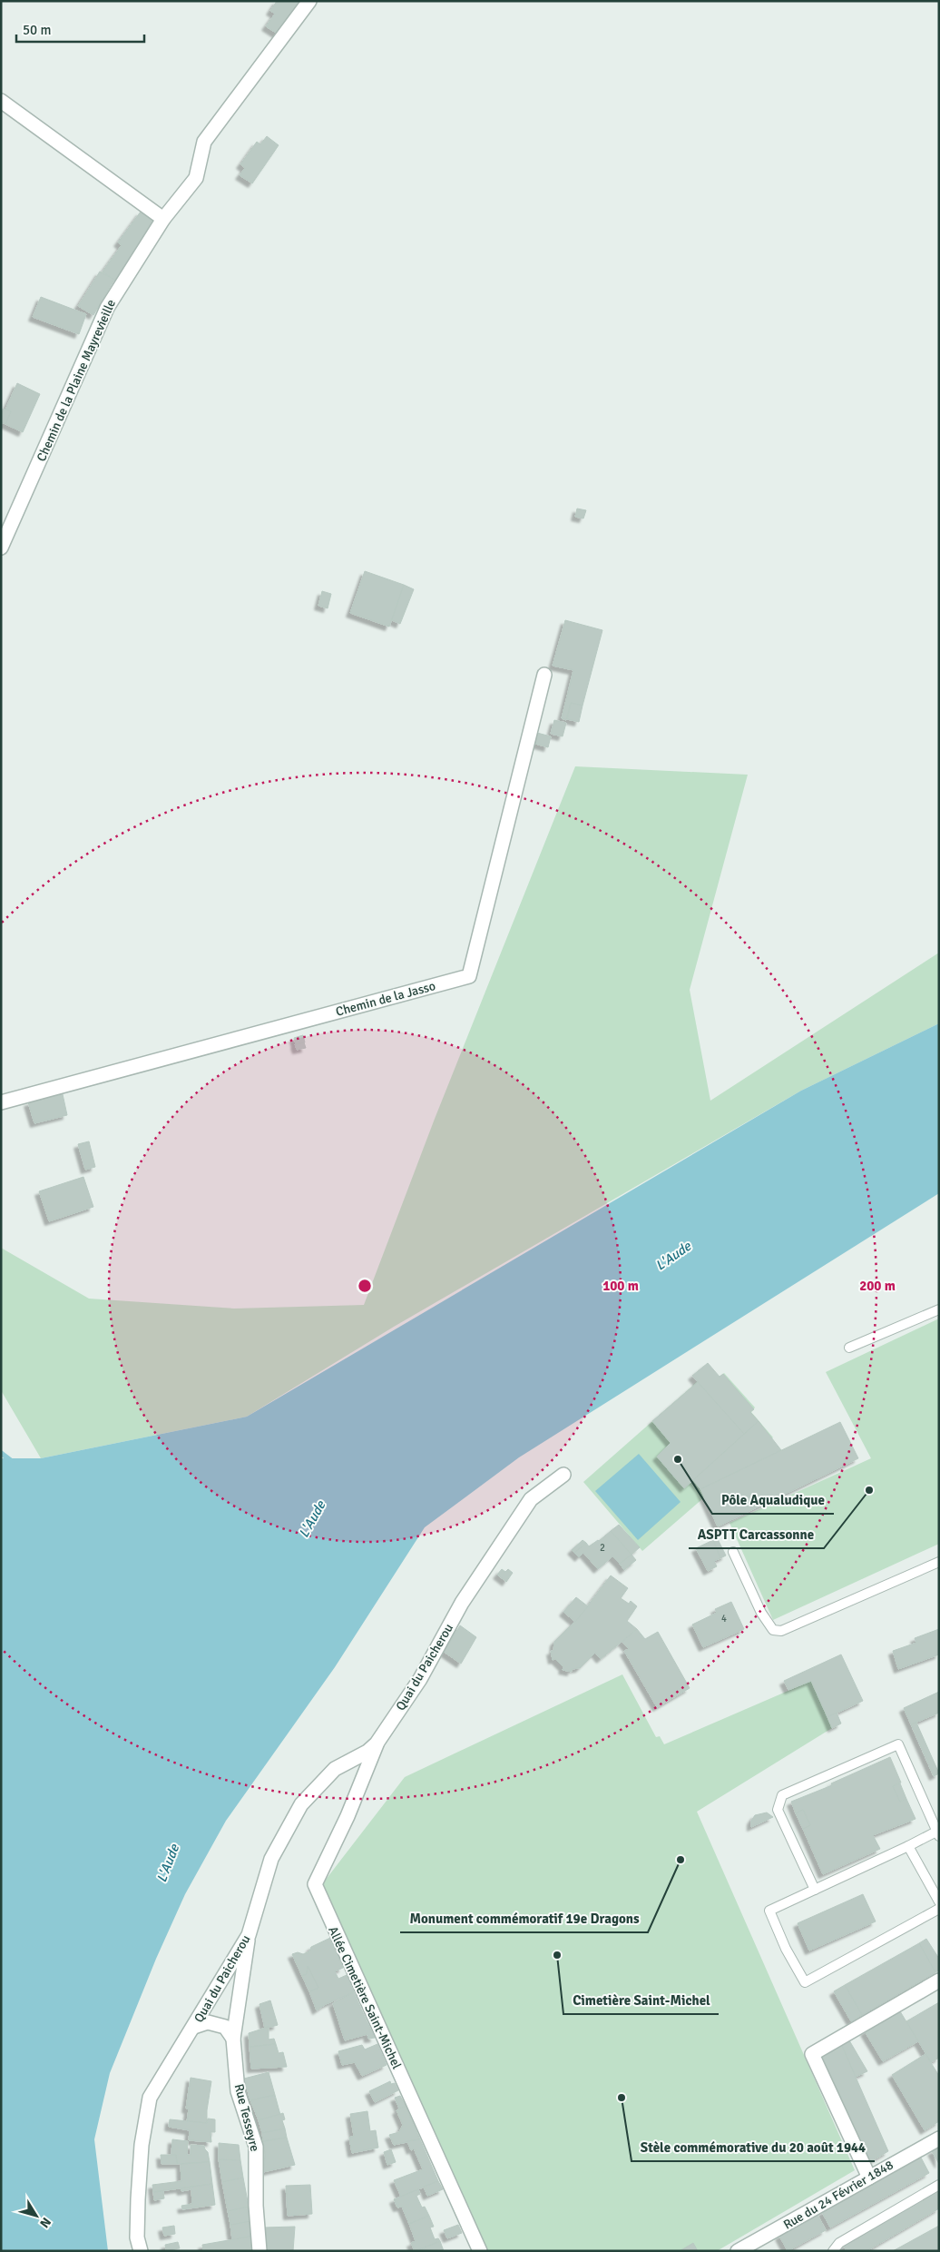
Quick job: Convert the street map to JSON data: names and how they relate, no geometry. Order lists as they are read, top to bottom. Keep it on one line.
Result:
{"streets":{"street":["Chemin de la Plaine Mayrevieille","Chemin de la Jasso","Quai du Paicherou","Allée Cimetière Saint-Michel","Rue Tesseyre","Rue du 24 Février 1848"]},"crossings":[["Quai du Paicherou","Allée Cimetière Saint-Michel"],["Quai du Paicherou","Rue Tesseyre"]],"water":["L'Aude"],"places":["Pôle Aqualudique","ASPTT Carcassonne","Monument commémoratif 19e Dragons","Cimetière Saint-Michel","Stèle commémorative du 20 août 1944"],"house_numbers":["2","4"],"scale_bar":"50 m","north":"bottom right","rings":["100 m","200 m"]}
